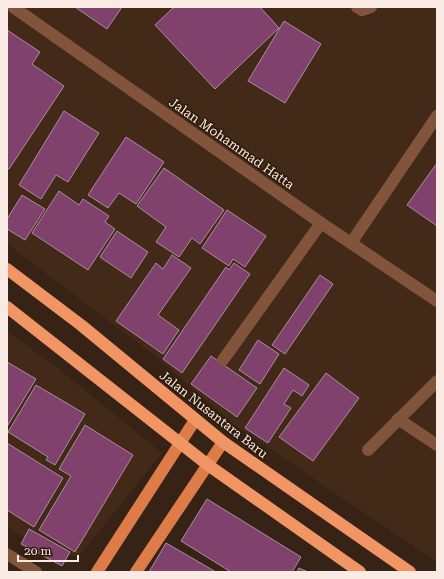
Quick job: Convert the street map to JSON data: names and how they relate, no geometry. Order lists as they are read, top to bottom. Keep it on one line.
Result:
{"streets":{"highway":["Jalan Nusantara Baru"],"street":["Jalan Mohammad Hatta"]},"scale_bar":"20 m"}
